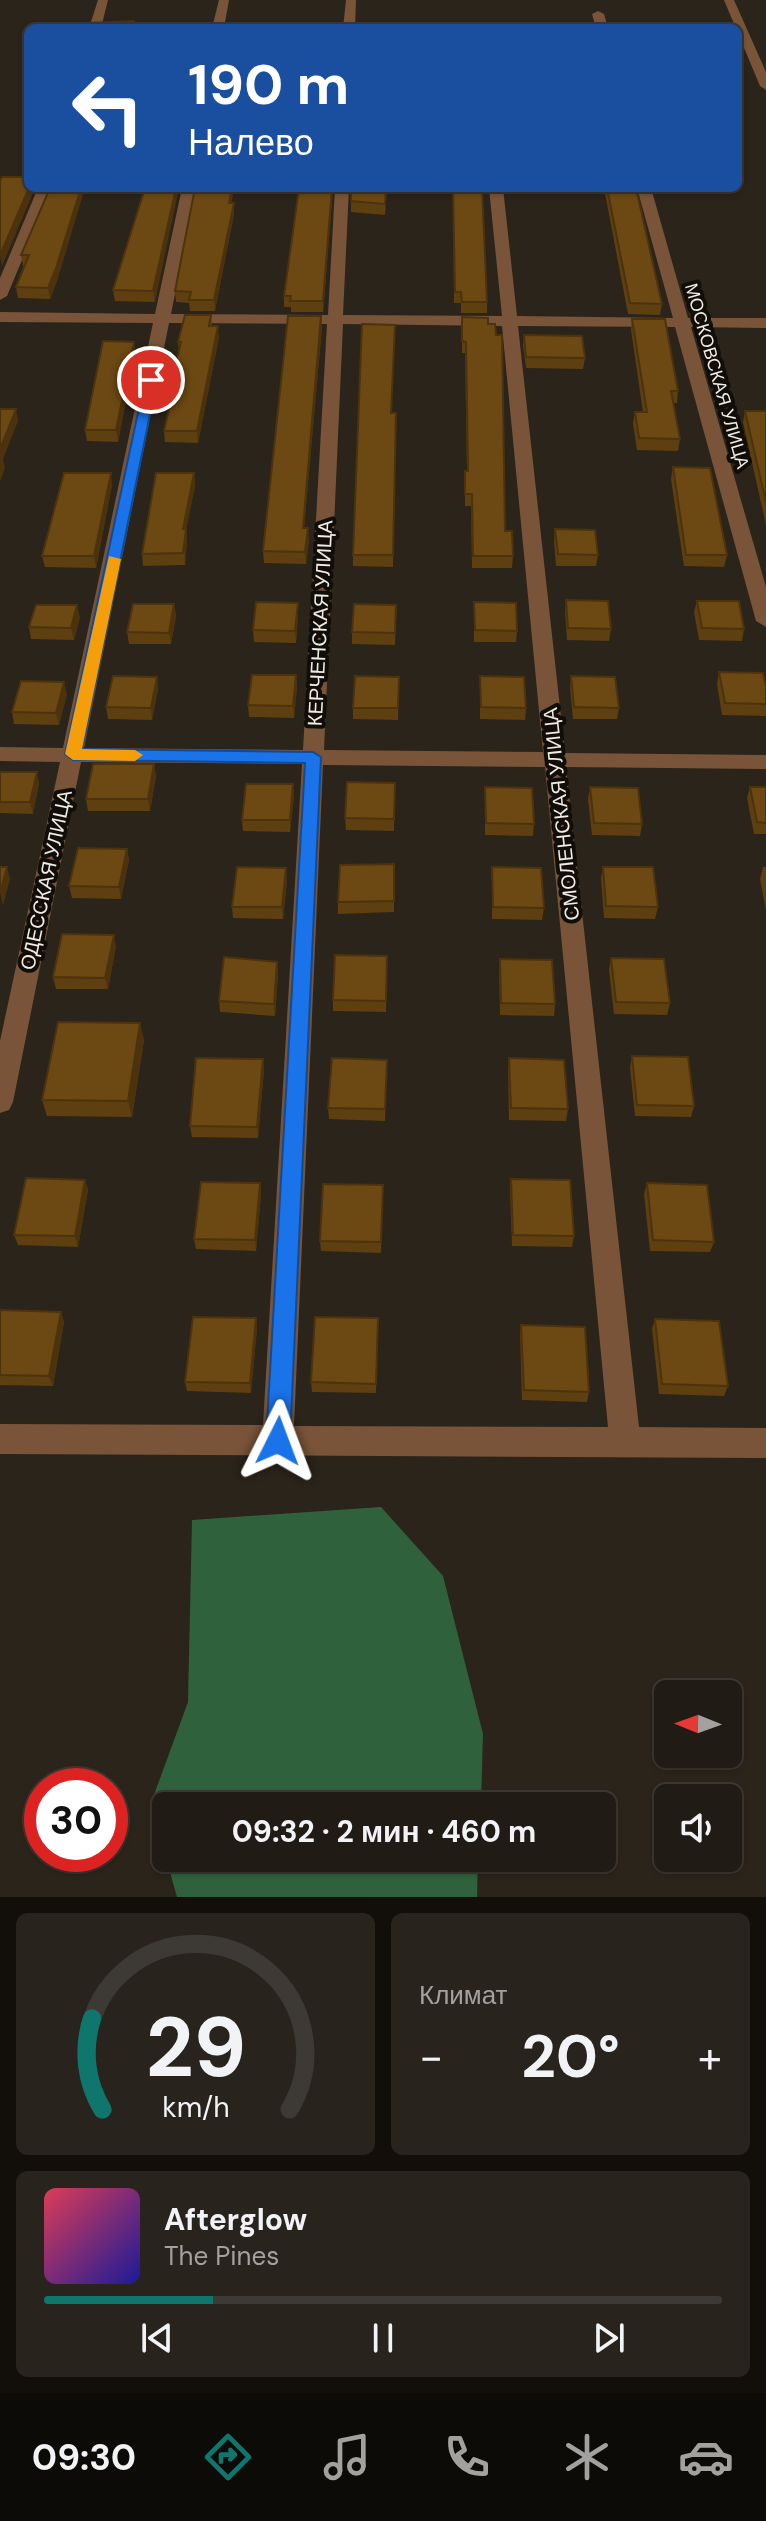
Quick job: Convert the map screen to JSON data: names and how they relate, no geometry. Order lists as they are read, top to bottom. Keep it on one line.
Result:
{"streets":{"street":["МОСКОВСКАЯ УЛИЦА","КЕРЧЕНСКАЯ УЛИЦА","СМОЛЕНСКАЯ УЛИЦА","ОДЕССКАЯ УЛИЦА"]},"north":"left","page":{"turn":["190 m","Налево"],"limit":"30","trip":"09:32 · 2 мин · 460 m","tile":"Климат","heat":["−","20°","+"],"song":["Afterglow","The Pines"],"tabs":"09:30","gauge":["29","km/h"]}}
